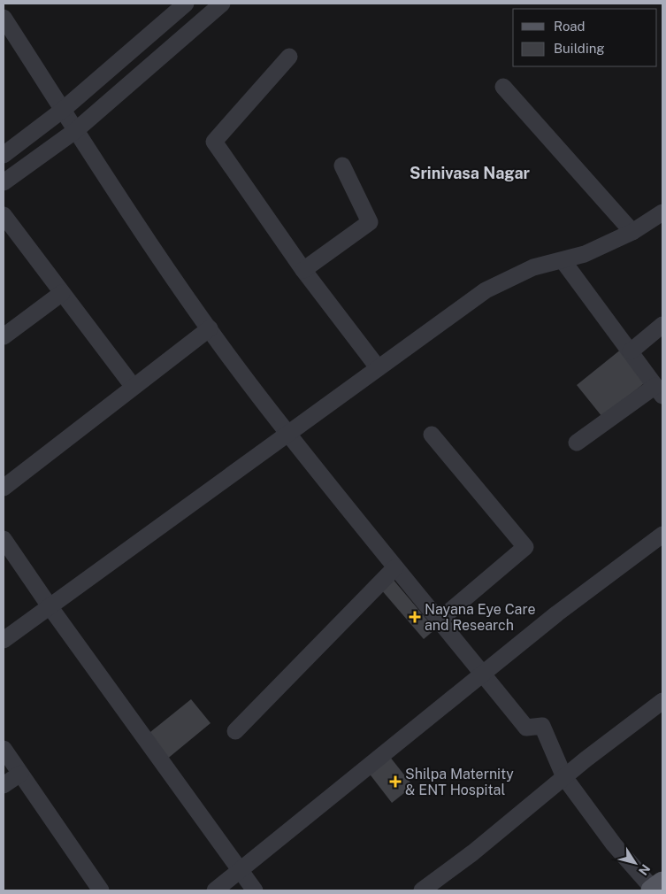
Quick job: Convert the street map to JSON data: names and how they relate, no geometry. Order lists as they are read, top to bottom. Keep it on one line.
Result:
{"districts":["Srinivasa Nagar"],"places":{"health":["Nayana Eye Care and Research","Shilpa Maternity & ENT Hospital"]},"legend":["Road","Building"],"north":"bottom right"}
